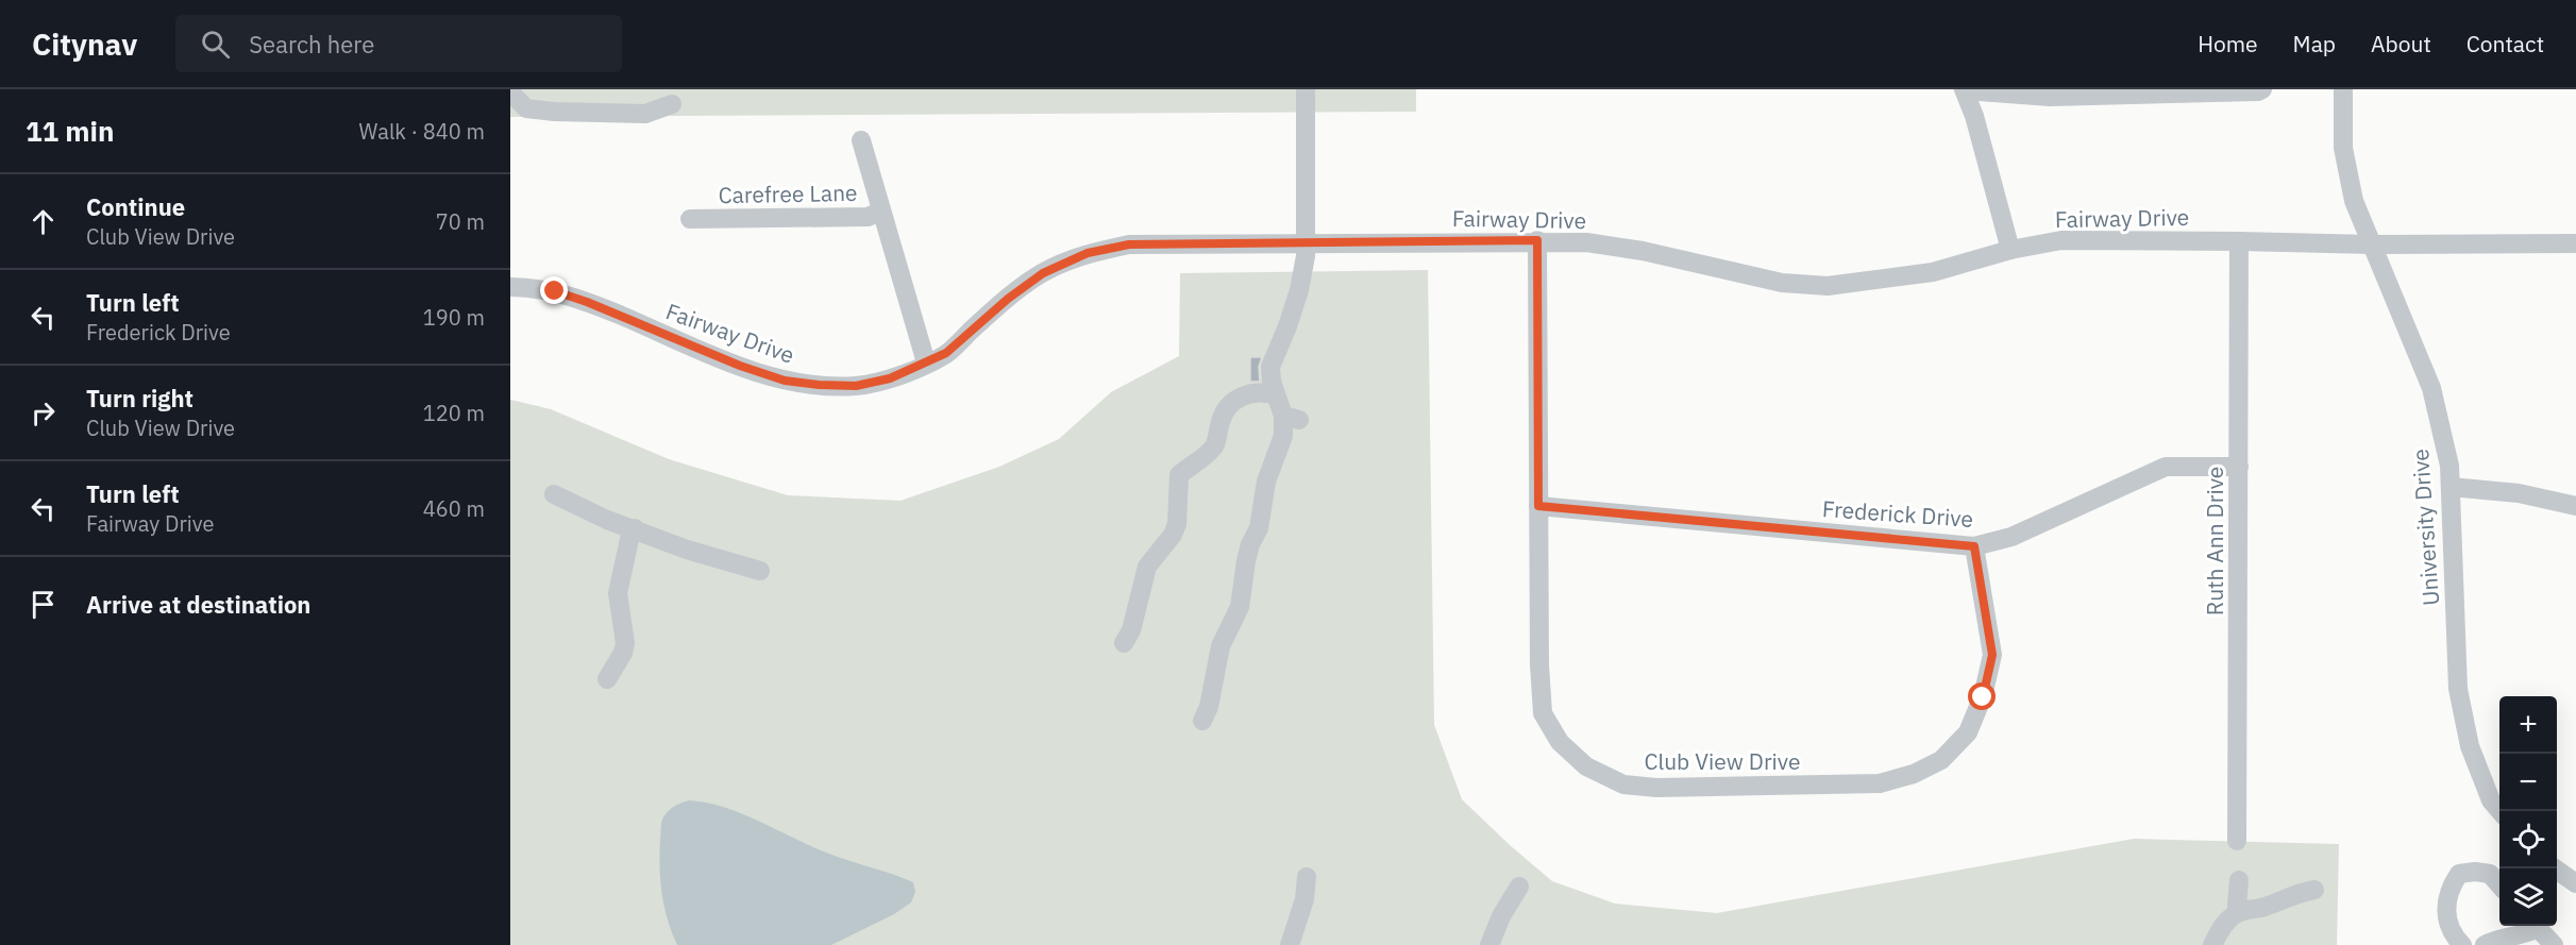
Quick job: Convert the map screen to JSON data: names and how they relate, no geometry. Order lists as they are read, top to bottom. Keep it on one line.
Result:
{"streets":{"street":["Carefree Lane","Fairway Drive","Frederick Drive","University Drive","Ruth Ann Drive","Club View Drive"]},"crossings":[["Carefree Lane","Fairway Drive"],["Fairway Drive","University Drive"],["Fairway Drive","Ruth Ann Drive"],["Fairway Drive","Club View Drive"],["Frederick Drive","Ruth Ann Drive"],["Frederick Drive","Club View Drive"]],"page":{"header":"Citynav","search":"Search here","nav":["Home","Map","About","Contact"],"heading":["11 min","Walk · 840 m"],"list":[["Continue","Club View Drive","70 m"],["Turn left","Frederick Drive","190 m"],["Turn right","Club View Drive","120 m"],["Turn left","Fairway Drive","460 m"],"Arrive at destination"],"map_buttons":["+","−"]}}
